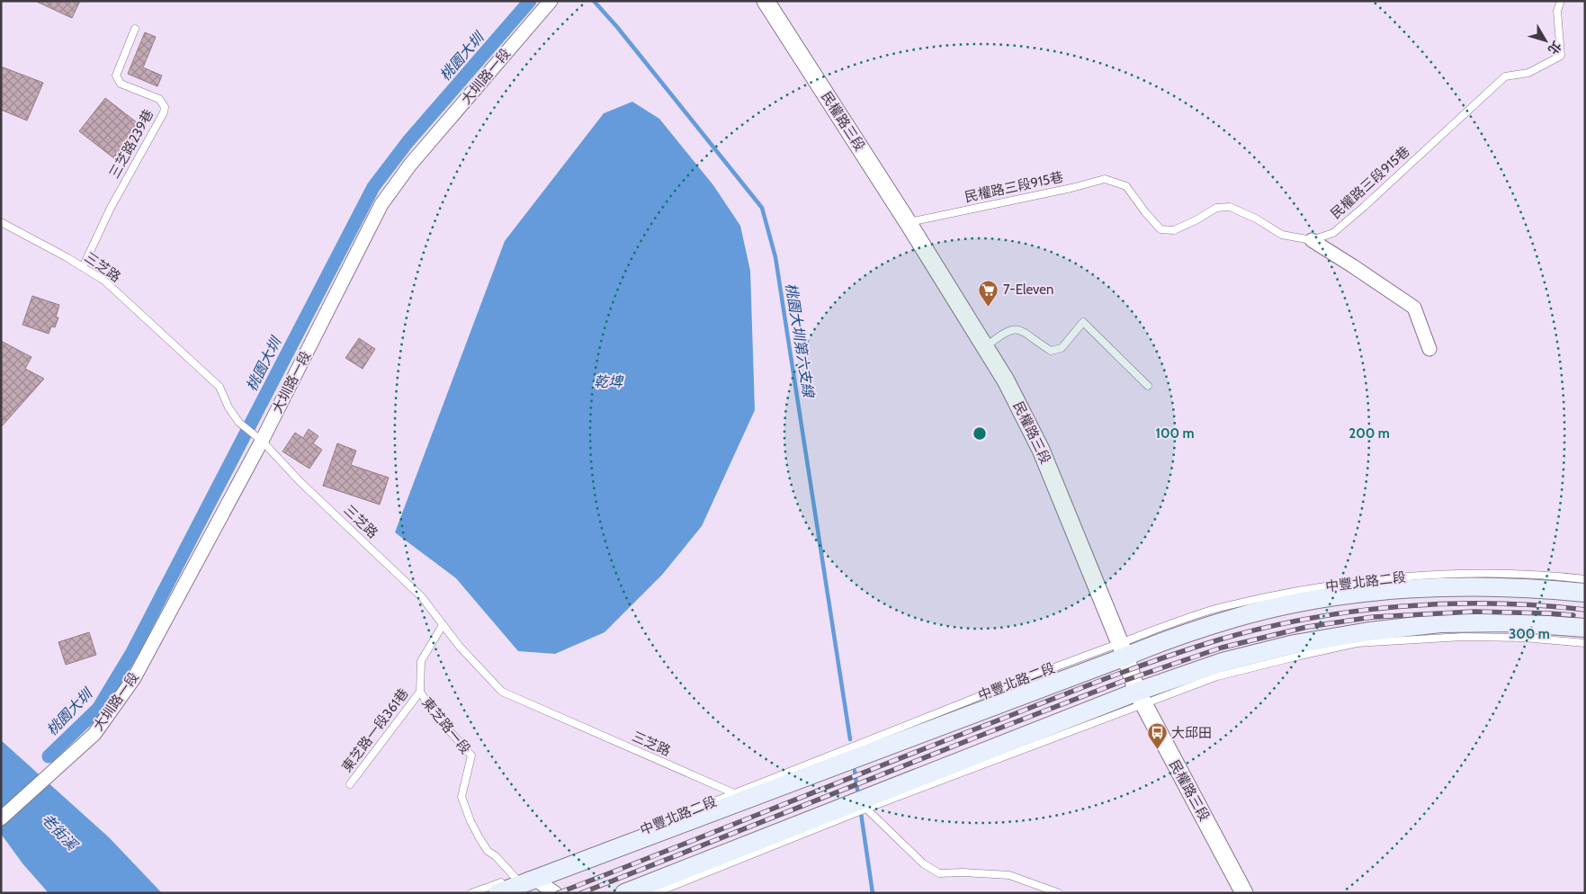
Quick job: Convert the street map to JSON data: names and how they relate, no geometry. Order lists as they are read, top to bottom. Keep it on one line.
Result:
{"streets":{"main road":["中豐北路二段"],"street":["大圳路一段","民權路三段"],"lane":["三芝路239巷","民權路三段915巷","三芝路","東芝路一段","東芝路一段361巷"]},"crossings":[["大圳路一段","三芝路"],["民權路三段","民權路三段915巷"],["民權路三段","中豐北路二段"],["三芝路239巷","三芝路"],["三芝路","中豐北路二段"],["三芝路","東芝路一段"],["中豐北路二段","東芝路一段"],["東芝路一段","東芝路一段361巷"]],"water":["桃園大圳","桃園大圳第六支線","乾埤","老街溪"],"places":{"supermarket":["7-Eleven"],"bus stop":["大邱田"]},"north":"bottom right","rings":["100 m","200 m","300 m"]}
